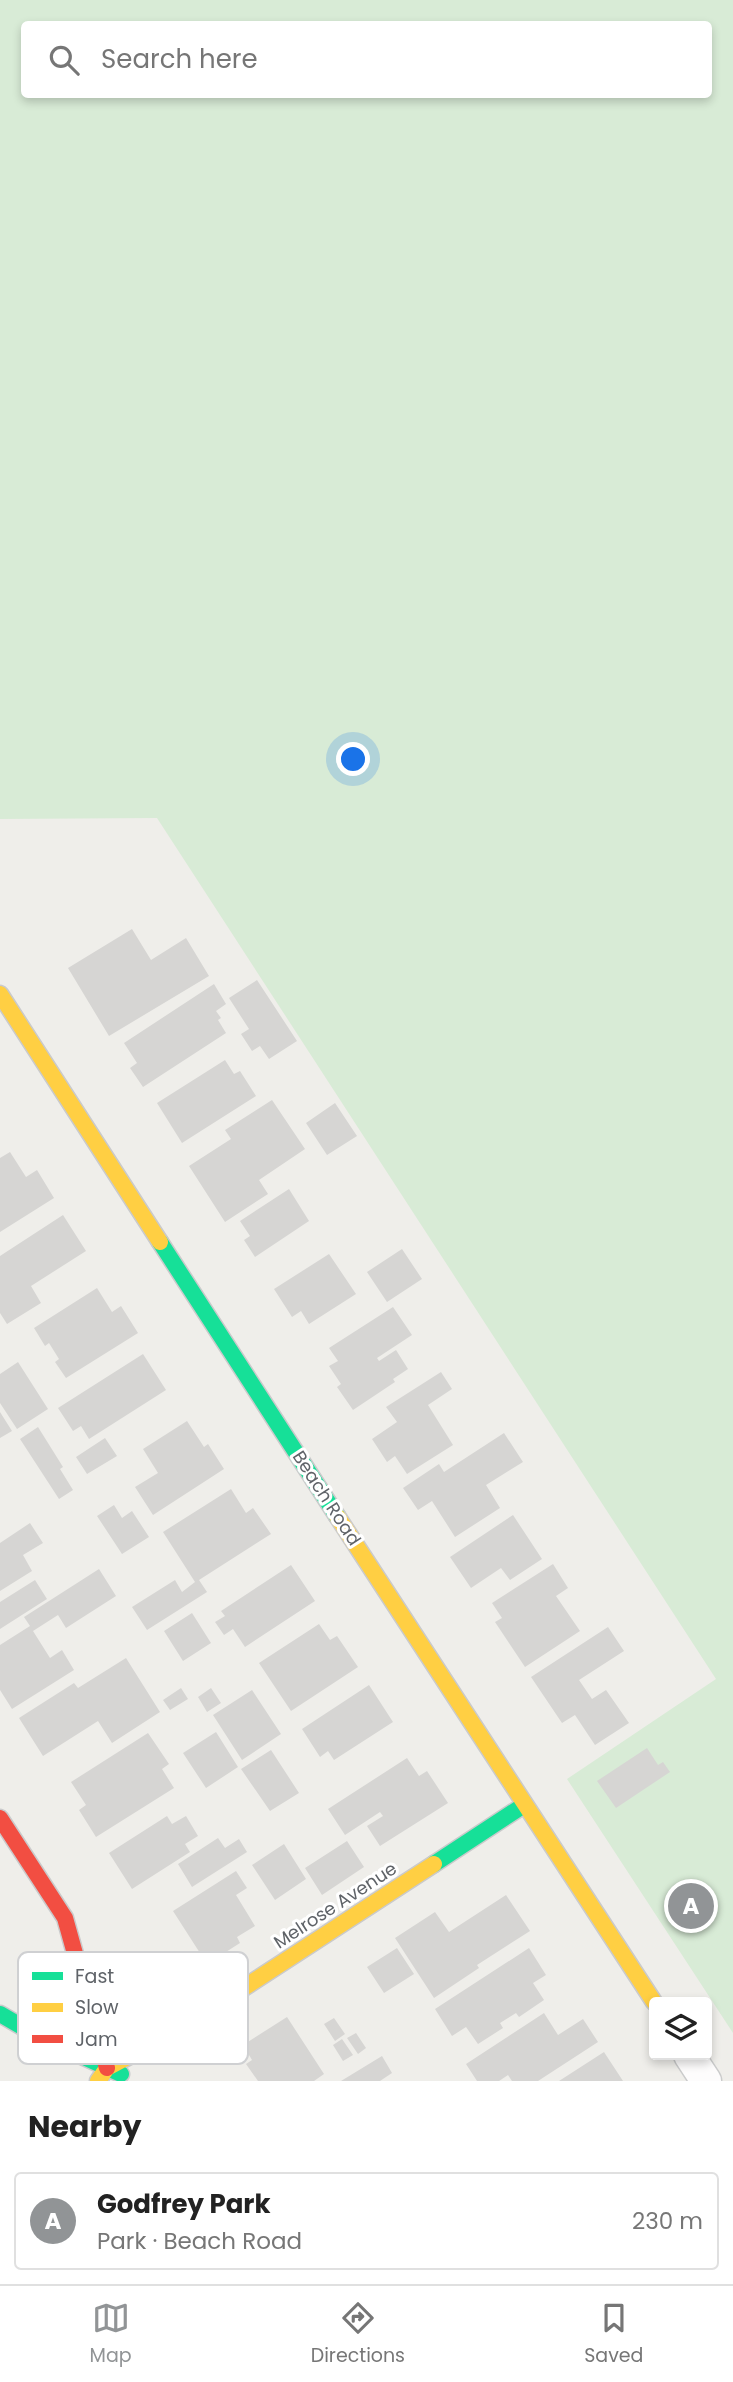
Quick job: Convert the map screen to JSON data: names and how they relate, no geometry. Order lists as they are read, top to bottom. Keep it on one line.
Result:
{"streets":{"street":["Beach Road","Melrose Avenue"]},"crossings":[["Beach Road","Melrose Avenue"]],"legend":["Fast","Slow","Jam"],"page":{"search":"Search here","pins":"A","heading":"Nearby","list":[{"mark":"A","name":"Godfrey Park","note":"Park · Beach Road","value":"230 m"}],"nav":["Map","Directions","Saved"]}}
